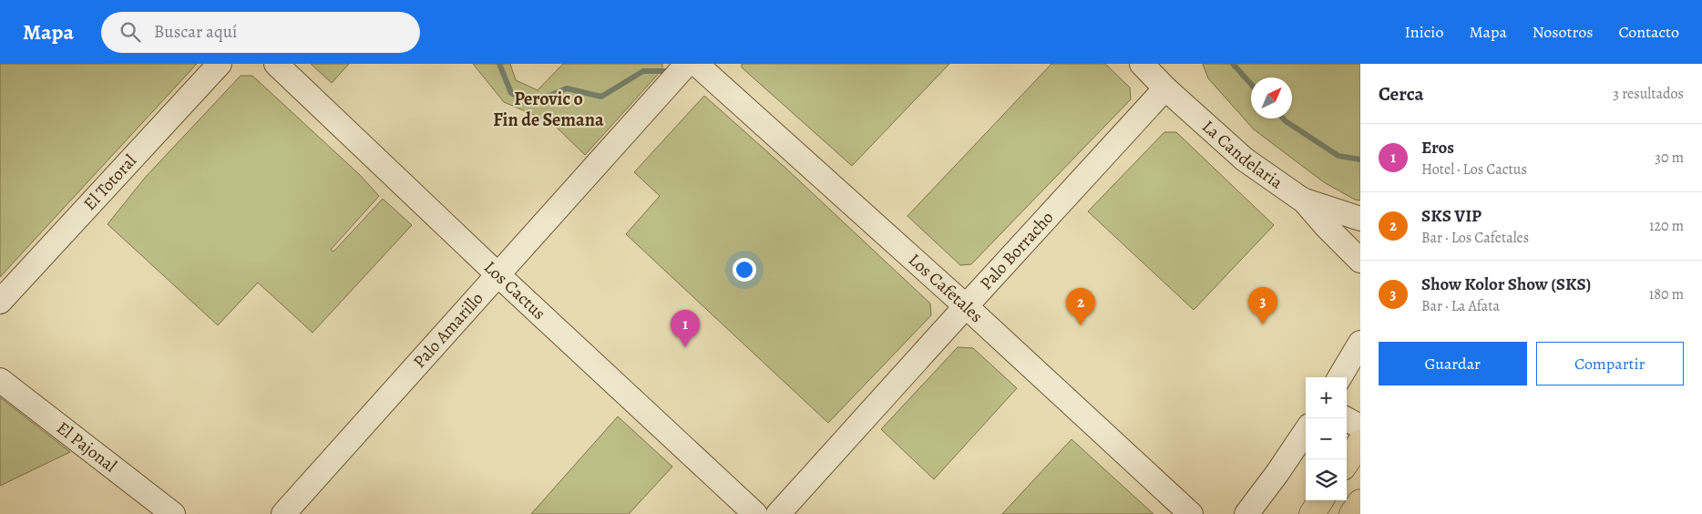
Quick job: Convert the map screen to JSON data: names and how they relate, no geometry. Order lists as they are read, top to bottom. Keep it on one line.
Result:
{"streets":{"street":["La Candelaria","El Totoral","Palo Borracho","Los Cafetales","Los Cactus","Palo Amarillo","El Pajonal"]},"crossings":[["La Candelaria","Palo Borracho"],["Palo Borracho","Los Cafetales"],["Los Cactus","Palo Amarillo"]],"districts":["Perovic o Fin de Semana"],"north":"top right","page":{"header":"Mapa","search":"Buscar aquí","nav":["Inicio","Mapa","Nosotros","Contacto"],"heading":["Cerca","3 resultados"],"list":[{"mark":"1","name":"Eros","note":"Hotel · Los Cactus","value":"30 m"},{"mark":"2","name":"SKS VIP","note":"Bar · Los Cafetales","value":"120 m"},{"mark":"3","name":"Show Kolor Show (SKS)","note":"Bar · La Afata","value":"180 m"}],"pins":["3","2","1"],"buttons":["Guardar","Compartir"],"map_buttons":["+","−"]}}
